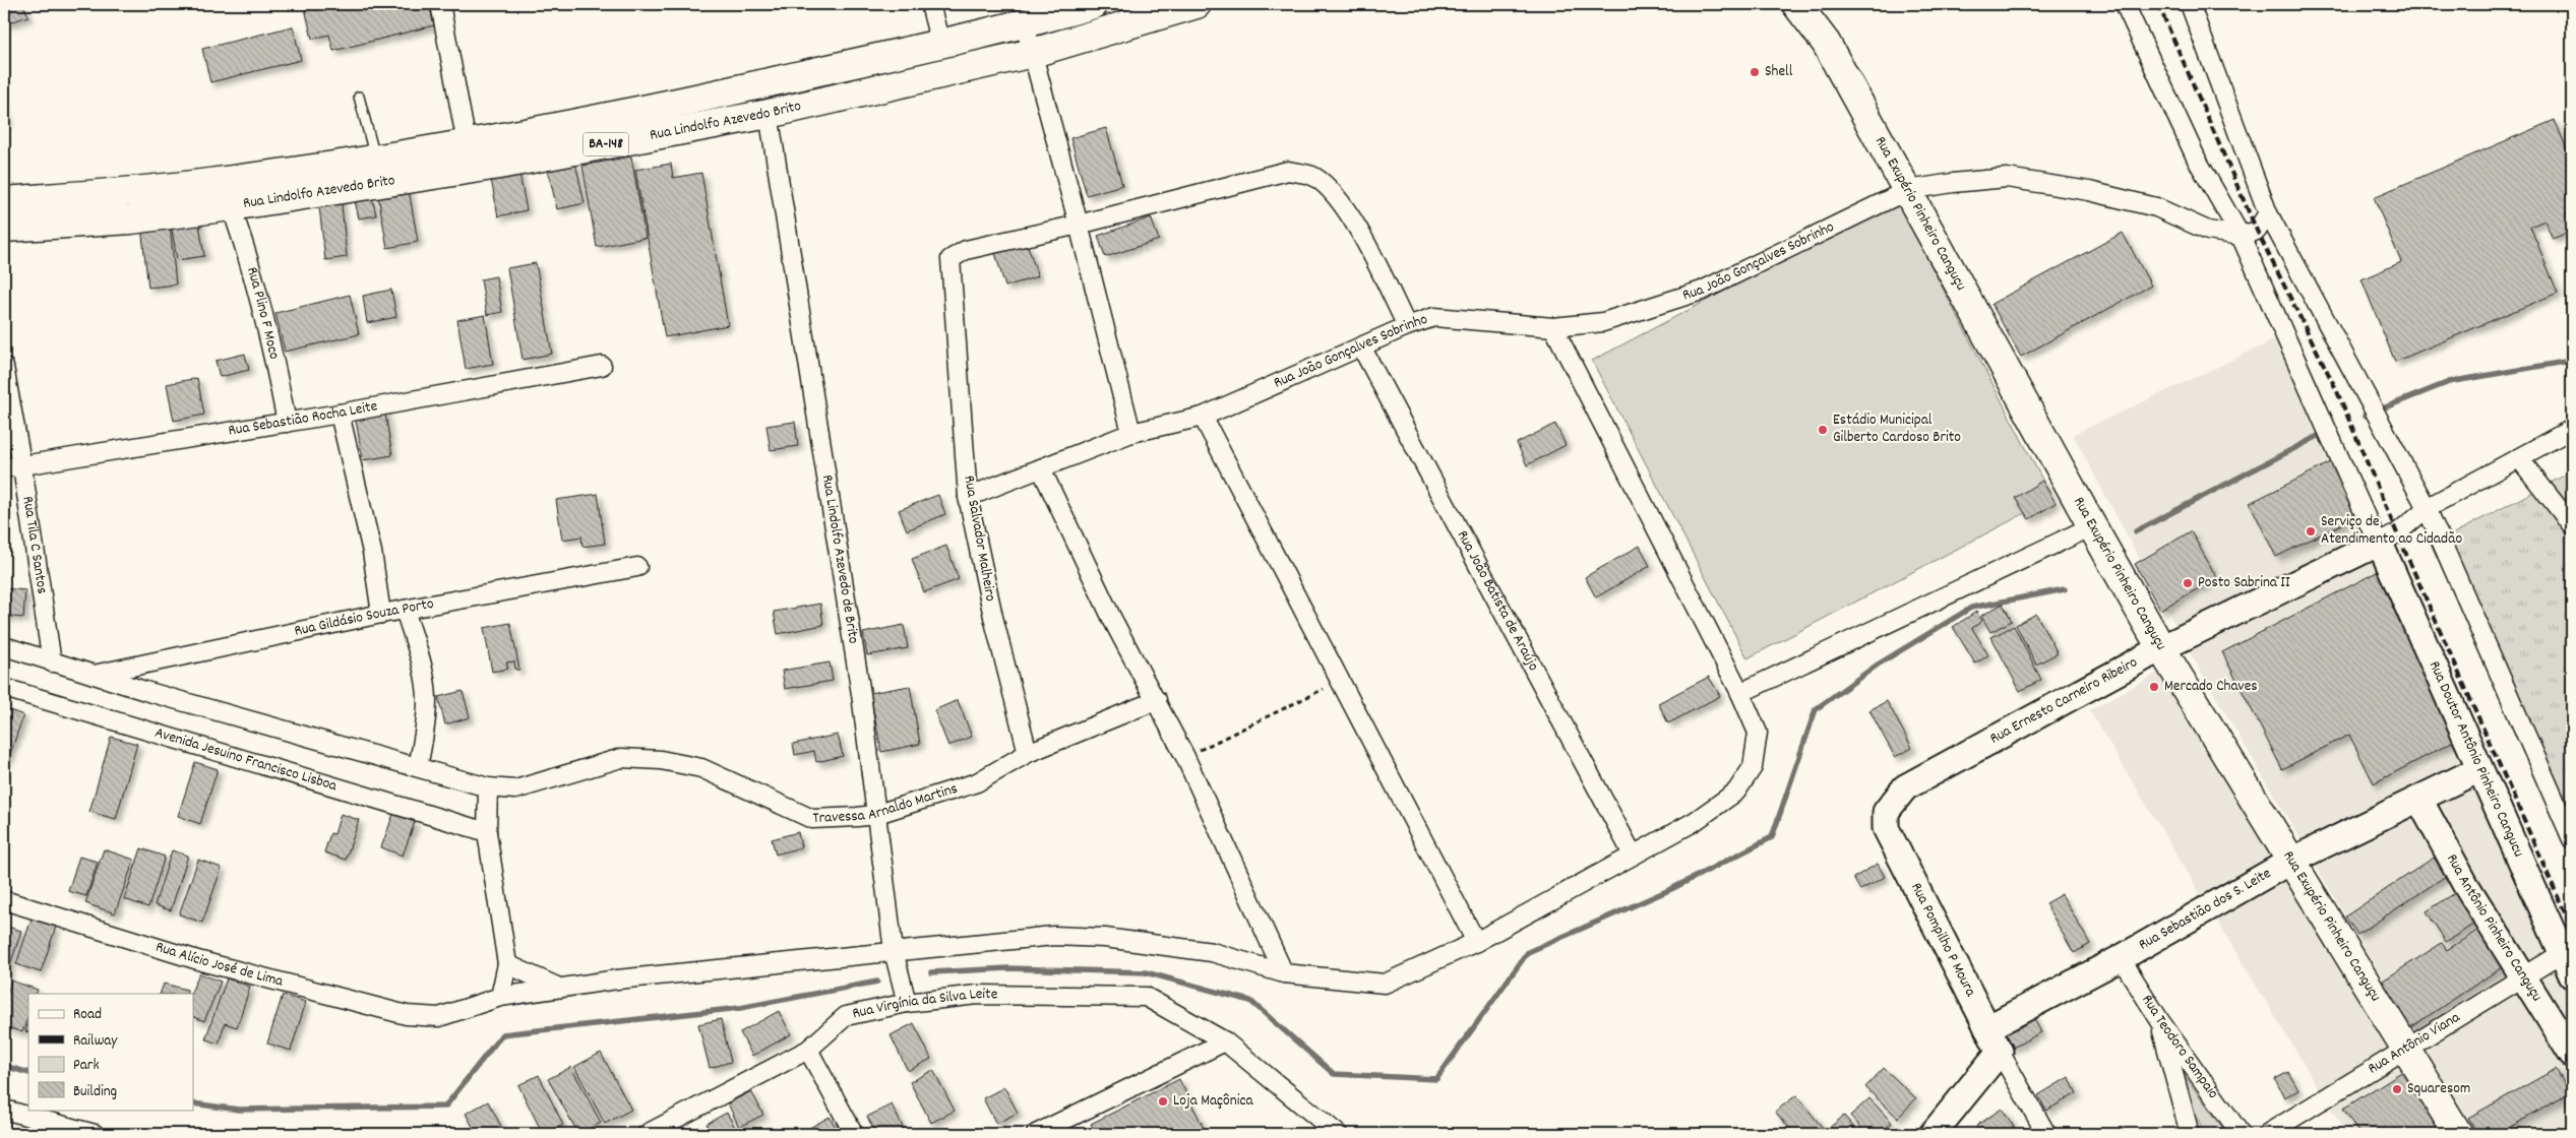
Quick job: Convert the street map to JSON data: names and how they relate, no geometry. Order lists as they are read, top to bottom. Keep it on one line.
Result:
{"streets":{"main road":["Rua Lindolfo Azevedo Brito","BA-148","Rua Exupério Pinheiro Canguçu"],"street":["Rua João Gonçalves Sobrinho","Rua Plino F Moco","Rua Sebastião Rocha Leite","Rua Salvador Malheiro","Rua Tila C Santos","Rua Lindolfo Azevedo de Brito","Rua João Batista de Araújo","Rua Gildásio Souza Porto","Rua Ernesto Carneiro Ribeiro","Rua Doutor Antônio Pinheiro Cangucu","Avenida Jesuino Francisco Lisboa","Travessa Arnaldo Martins","Rua Sebastião dos S. Leite","Rua Antônio Pinheiro Canguçu","Rua Pompilho P Moura","Rua Alício José de Lima","Rua Virgínia da Silva Leite","Rua Antônio Viana","Rua Teodoro Sampaio"]},"crossings":[["Rua Lindolfo Azevedo Brito","Rua Plino F Moco"],["Rua Lindolfo Azevedo Brito","Rua Lindolfo Azevedo de Brito"],["Rua Exupério Pinheiro Canguçu","Rua João Gonçalves Sobrinho"],["Rua Exupério Pinheiro Canguçu","Rua Ernesto Carneiro Ribeiro"],["Rua Exupério Pinheiro Canguçu","Rua Sebastião dos S. Leite"],["Rua Exupério Pinheiro Canguçu","Rua Antônio Viana"],["Rua João Gonçalves Sobrinho","Rua Salvador Malheiro"],["Rua João Gonçalves Sobrinho","Rua João Batista de Araújo"],["Rua Plino F Moco","Rua Sebastião Rocha Leite"],["Rua Sebastião Rocha Leite","Rua Tila C Santos"],["Rua Salvador Malheiro","Travessa Arnaldo Martins"],["Rua Lindolfo Azevedo de Brito","Travessa Arnaldo Martins"],["Rua Lindolfo Azevedo de Brito","Rua Virgínia da Silva Leite"],["Rua Ernesto Carneiro Ribeiro","Rua Doutor Antônio Pinheiro Cangucu"],["Rua Ernesto Carneiro Ribeiro","Rua Pompilho P Moura"],["Rua Doutor Antônio Pinheiro Cangucu","Rua Sebastião dos S. Leite"],["Rua Doutor Antônio Pinheiro Cangucu","Rua Antônio Viana"],["Rua Sebastião dos S. Leite","Rua Antônio Pinheiro Canguçu"],["Rua Sebastião dos S. Leite","Rua Pompilho P Moura"],["Rua Sebastião dos S. Leite","Rua Teodoro Sampaio"],["Rua Antônio Pinheiro Canguçu","Rua Antônio Viana"]],"places":["Shell","Estádio Municipal Gilberto Cardoso Brito","Serviço de Atendimento ao Cidadão","Posto Sabrina II","Mercado Chaves","Squaresom","Loja Maçônica"],"legend":["Road","Railway","Park","Building"]}
